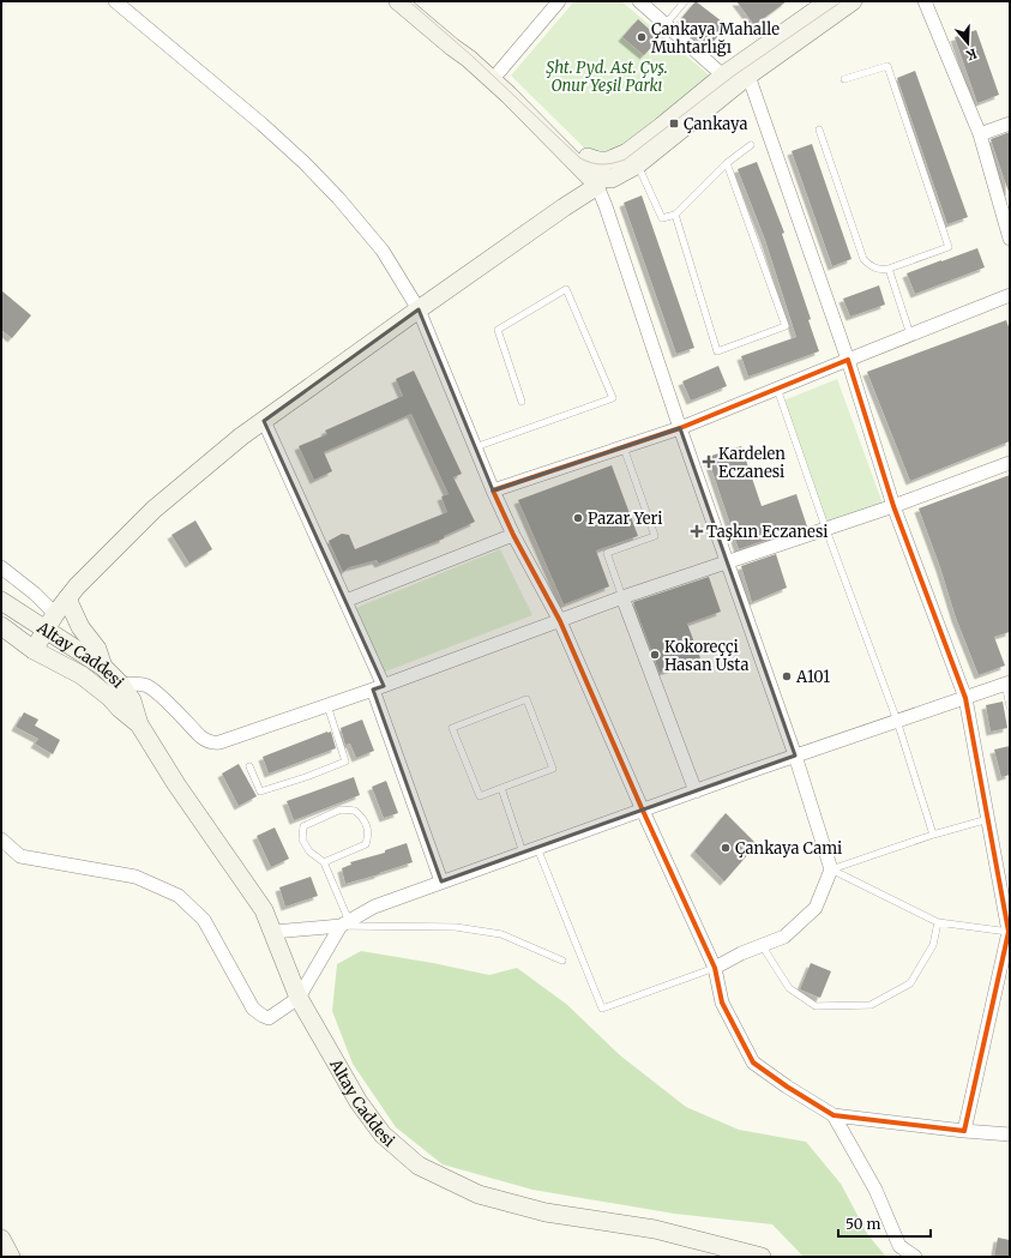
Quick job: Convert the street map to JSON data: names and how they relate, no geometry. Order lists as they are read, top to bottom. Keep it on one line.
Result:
{"streets":{"main road":["Altay Caddesi"]},"parks":["Şht. Pyd. Ast. Çvş. Onur Yeşil Parkı"],"places":{"other":["Çankaya Mahalle Muhtarlığı","Pazar Yeri","Kokoreççi Hasan Usta","A101","Çankaya Cami"],"transit":["Çankaya"],"health":["Kardelen Eczanesi","Taşkın Eczanesi"]},"scale_bar":"50 m","north":"bottom"}
